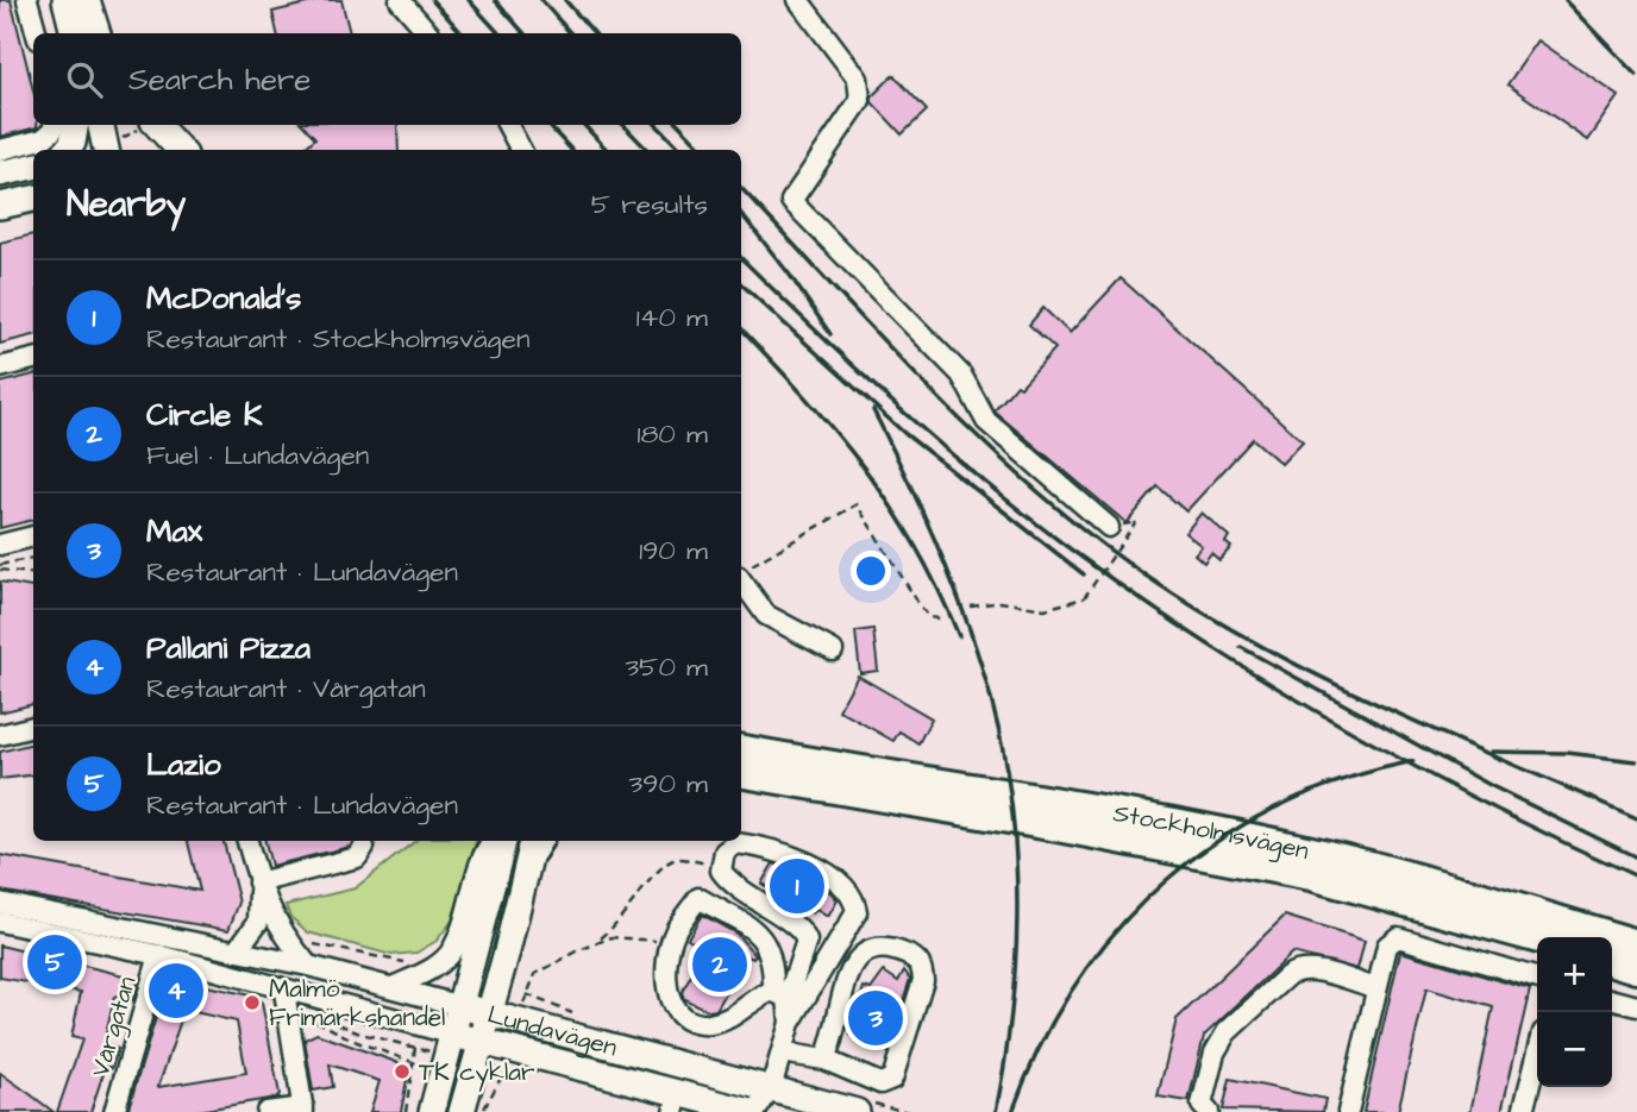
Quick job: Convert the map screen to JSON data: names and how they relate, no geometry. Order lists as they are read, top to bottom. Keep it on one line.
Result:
{"streets":{"highway":["Stockholmsvägen"],"main road":["Lundavägen"],"street":["Vårgatan"]},"crossings":[["Vårgatan","Lundavägen"]],"places":["Malmö Frimärkshandel","TK cyklar"],"page":{"search":"Search here","heading":["Nearby","5 results"],"list":[{"mark":"1","name":"McDonald's","note":"Restaurant · Stockholmsvägen","value":"140 m"},{"mark":"2","name":"Circle K","note":"Fuel · Lundavägen","value":"180 m"},{"mark":"3","name":"Max","note":"Restaurant · Lundavägen","value":"190 m"},{"mark":"4","name":"Pallani Pizza","note":"Restaurant · Vårgatan","value":"350 m"},{"mark":"5","name":"Lazio","note":"Restaurant · Lundavägen","value":"390 m"}],"pins":["1","5","2","4","3"],"map_buttons":["+","−"]}}
